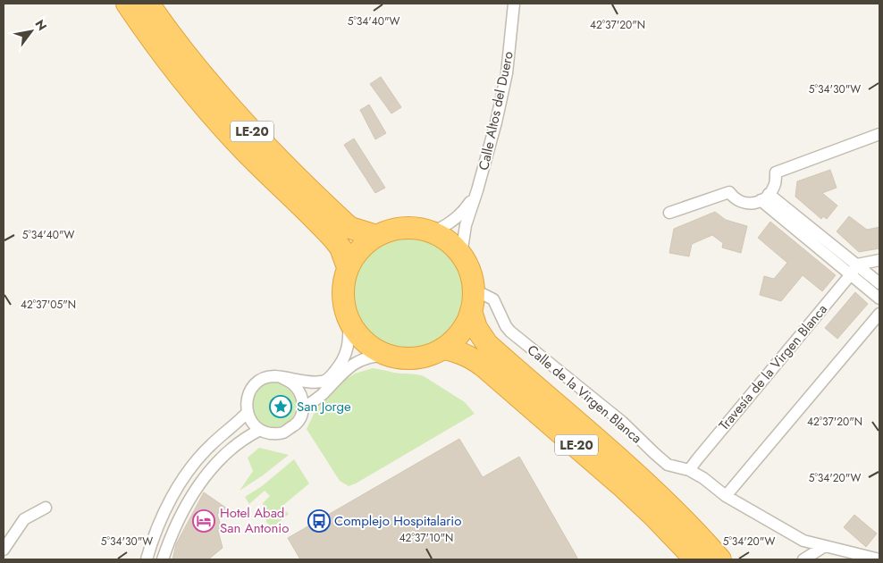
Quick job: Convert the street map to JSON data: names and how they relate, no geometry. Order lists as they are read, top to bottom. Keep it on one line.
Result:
{"streets":{"highway":["LE-20"],"street":["Calle Altos del Duero","Travesía de la Virgen Blanca","Calle de la Virgen Blanca"]},"crossings":[["Calle Altos del Duero","LE-20"],["Calle Altos del Duero","Calle de la Virgen Blanca"],["LE-20","Calle de la Virgen Blanca"],["Travesía de la Virgen Blanca","Calle de la Virgen Blanca"]],"places":{"place":["San Jorge"],"hotel":["Hotel Abad San Antonio"],"bus stop":["Complejo Hospitalario"]},"north":"top right","coordinates":["5°34'40\"W","42°37'20\"N","5°34'30\"W","42°37'05\"N","5°34'20\"W","42°37'10\"N"]}
